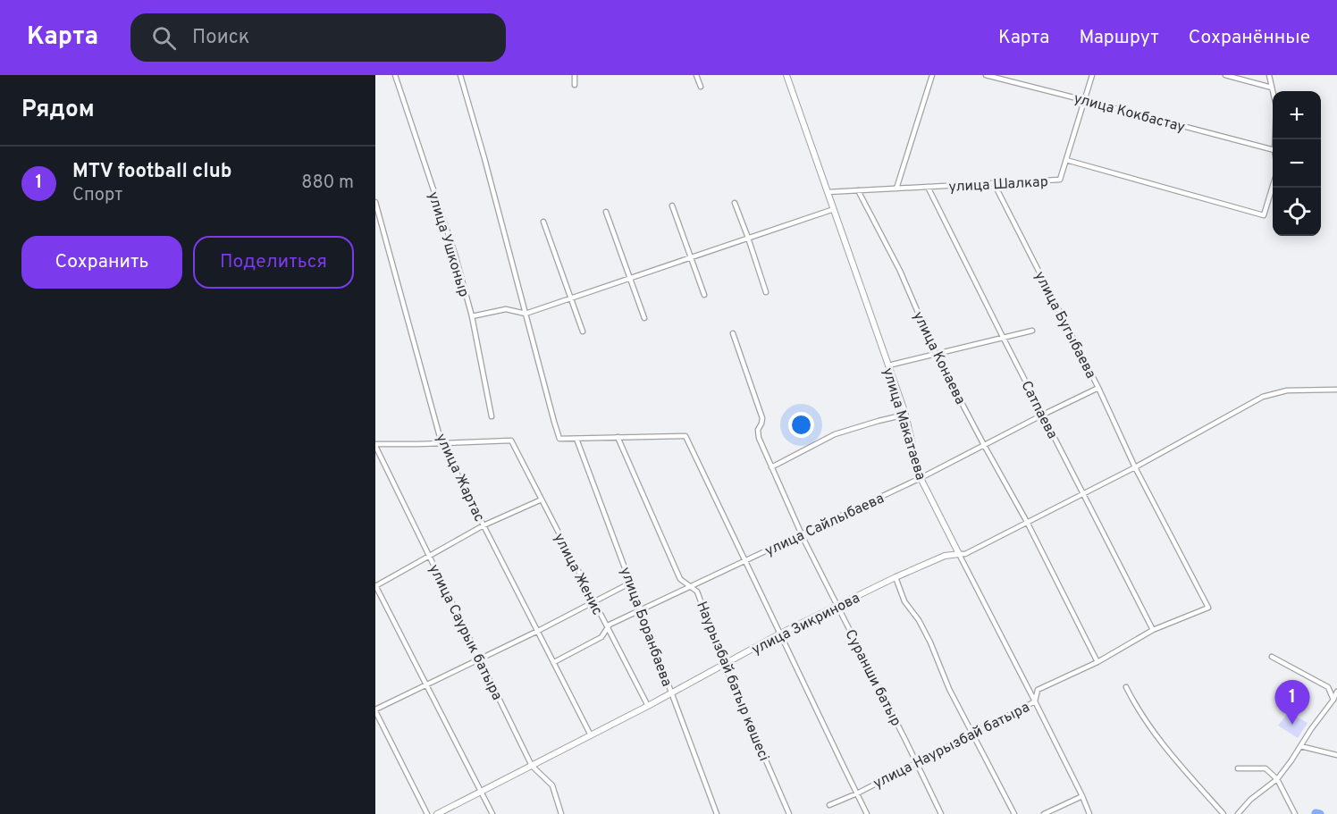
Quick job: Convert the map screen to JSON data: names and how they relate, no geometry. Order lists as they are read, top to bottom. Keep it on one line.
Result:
{"streets":{"street":["улица Кокбастау","улица Шалкар","улица Ушконыр","улица Бугыбаева","улица Конаева","Сатпаева","улица Макатаева","улица Жартас","улица Сайлыбаева","улица Женис","улица Зикринова","улица Боранбаева","улица Саурык батыра","Суранши батыр","Наурызбай батыр көшесі","улица Наурызбай батыра"]},"crossings":[["улица Кокбастау","улица Шалкар"],["улица Шалкар","улица Бугыбаева"],["улица Шалкар","улица Конаева"],["улица Шалкар","Сатпаева"],["улица Шалкар","улица Макатаева"],["улица Бугыбаева","улица Сайлыбаева"],["улица Бугыбаева","улица Зикринова"],["улица Бугыбаева","улица Наурызбай батыра"],["улица Конаева","улица Сайлыбаева"],["улица Конаева","улица Зикринова"],["улица Конаева","улица Наурызбай батыра"],["Сатпаева","улица Сайлыбаева"],["Сатпаева","улица Зикринова"],["Сатпаева","улица Наурызбай батыра"],["улица Макатаева","улица Сайлыбаева"],["улица Макатаева","улица Зикринова"],["улица Макатаева","улица Наурызбай батыра"],["улица Жартас","улица Сайлыбаева"],["улица Жартас","улица Женис"],["улица Жартас","улица Зикринова"],["улица Сайлыбаева","улица Женис"],["улица Сайлыбаева","улица Боранбаева"],["улица Сайлыбаева","Суранши батыр"],["улица Сайлыбаева","Наурызбай батыр көшесі"],["улица Женис","улица Зикринова"],["улица Зикринова","улица Боранбаева"],["улица Зикринова","улица Саурык батыра"],["улица Зикринова","Суранши батыр"],["улица Зикринова","Наурызбай батыр көшесі"],["Суранши батыр","улица Наурызбай батыра"]],"page":{"header":"Карта","search":"Поиск","nav":["Карта","Маршрут","Сохранённые"],"heading":"Рядом","map_buttons":["+","−"],"list":[{"mark":"1","name":"MTV football club","note":"Спорт","value":"880 m"}],"buttons":["Сохранить","Поделиться"],"pins":"1"}}
